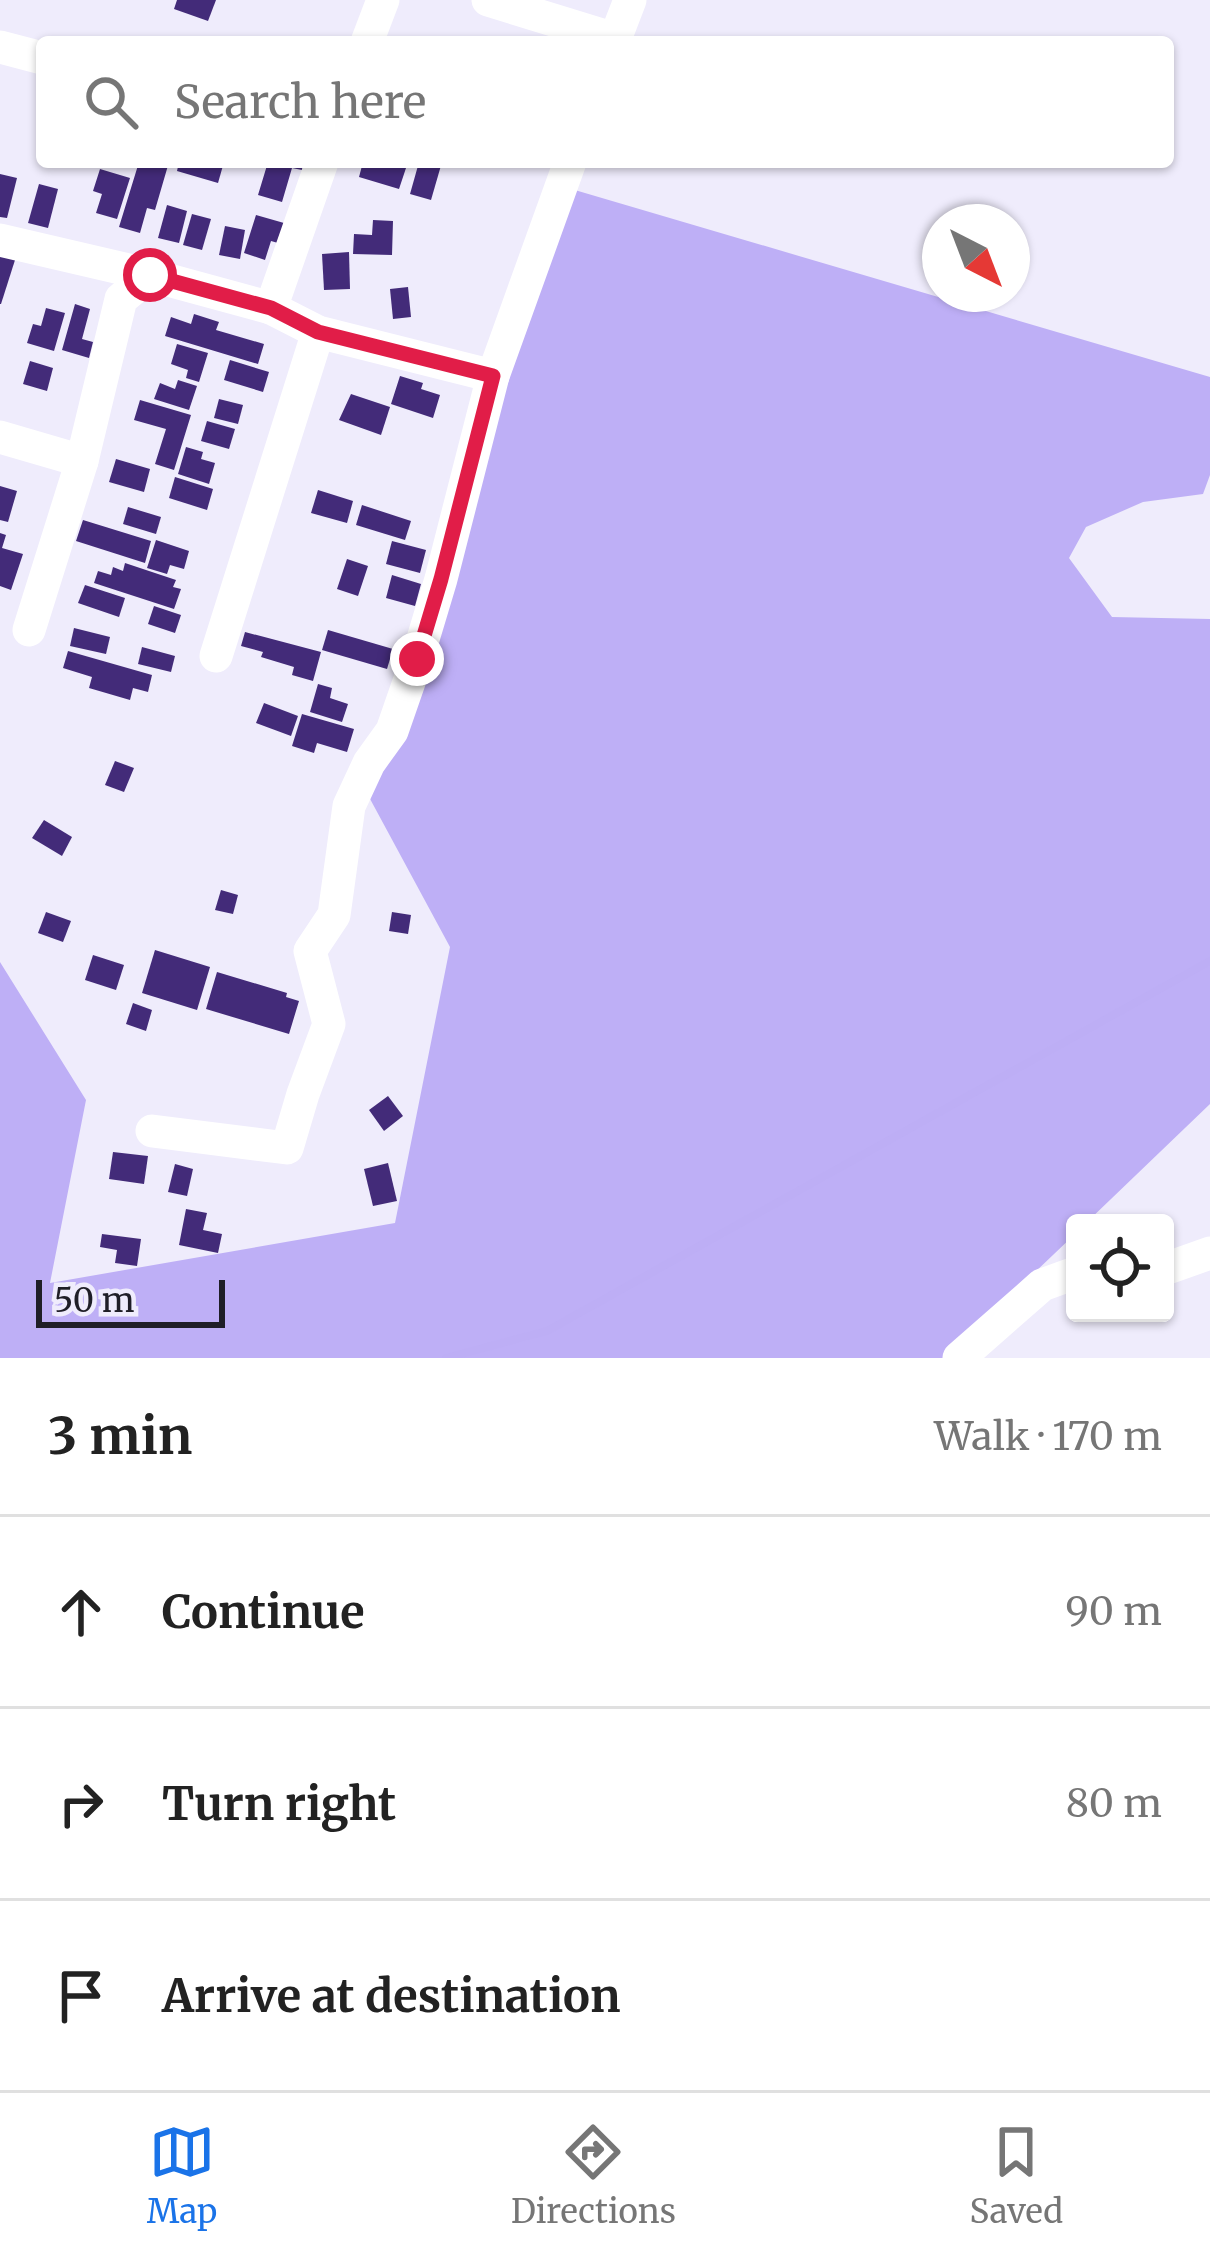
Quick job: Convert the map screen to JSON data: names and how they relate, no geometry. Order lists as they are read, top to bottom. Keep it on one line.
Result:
{"scale_bar":"50 m","north":"bottom right","page":{"search":"Search here","scale":"50 m","heading":["3 min","Walk · 170 m"],"list":[["Continue","90 m"],["Turn right","80 m"],"Arrive at destination"],"nav":["Map","Directions","Saved"]}}
